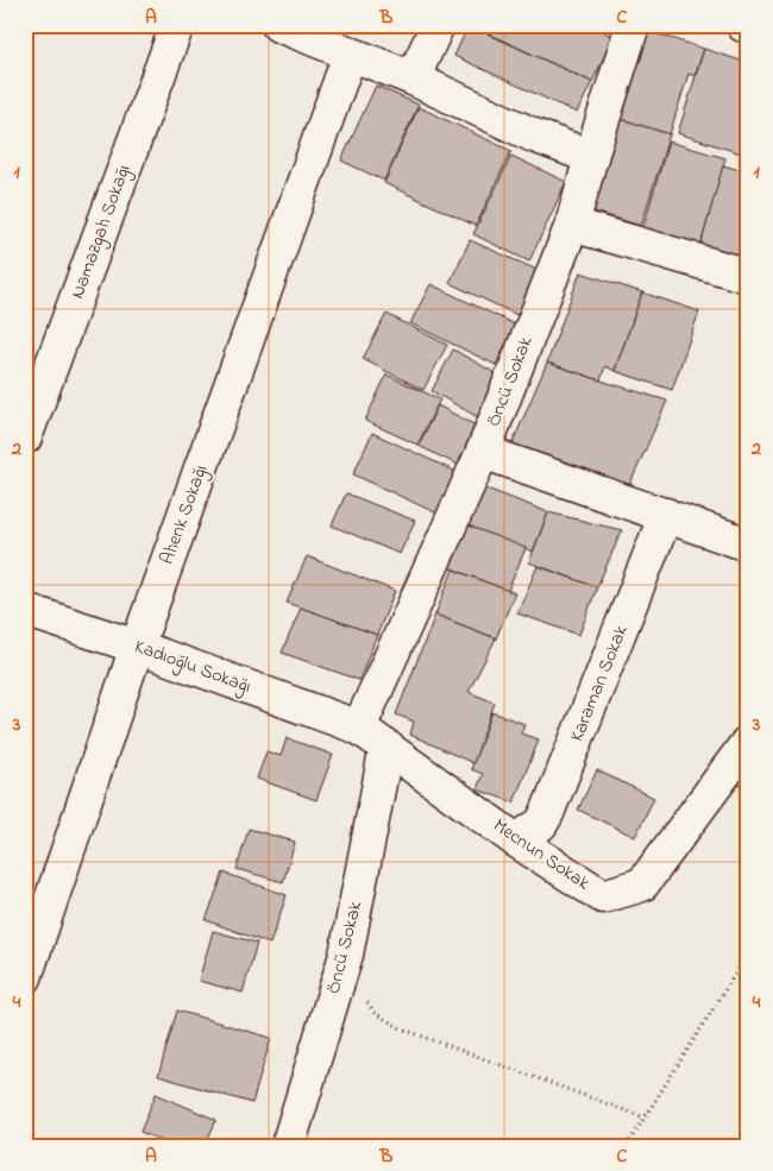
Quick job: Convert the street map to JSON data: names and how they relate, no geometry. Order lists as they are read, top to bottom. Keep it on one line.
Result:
{"streets":{"street":["Namazgah Sokağı","Öncü Sokak","Ahenk Sokağı","Kadıoğlu Sokağı","Karaman Sokak","Mecnun Sokak"]},"crossings":[["Öncü Sokak","Kadıoğlu Sokağı"],["Öncü Sokak","Mecnun Sokak"],["Ahenk Sokağı","Kadıoğlu Sokağı"],["Kadıoğlu Sokağı","Mecnun Sokak"],["Karaman Sokak","Mecnun Sokak"]],"grid":{"columns":["A","B","C"],"rows":["1","2","3","4"]}}
